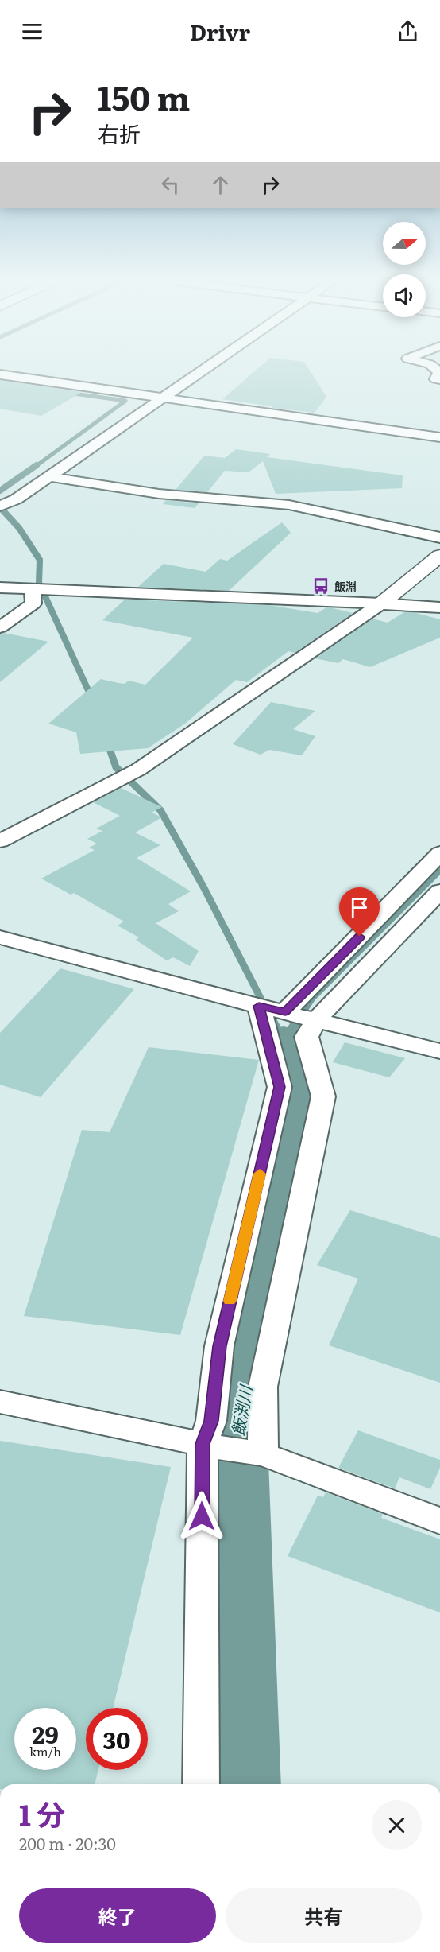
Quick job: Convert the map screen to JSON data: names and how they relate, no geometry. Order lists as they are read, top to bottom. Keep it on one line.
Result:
{"water":["飯渕川"],"places":{"bus stop":["飯淵"]},"north":"right","page":{"header":"Drivr","turn":["150 m","右折"],"speed":"29 km/h","limit":"30","heading":["1 分","200 m · 20:30"],"buttons":["終了","共有"]}}
